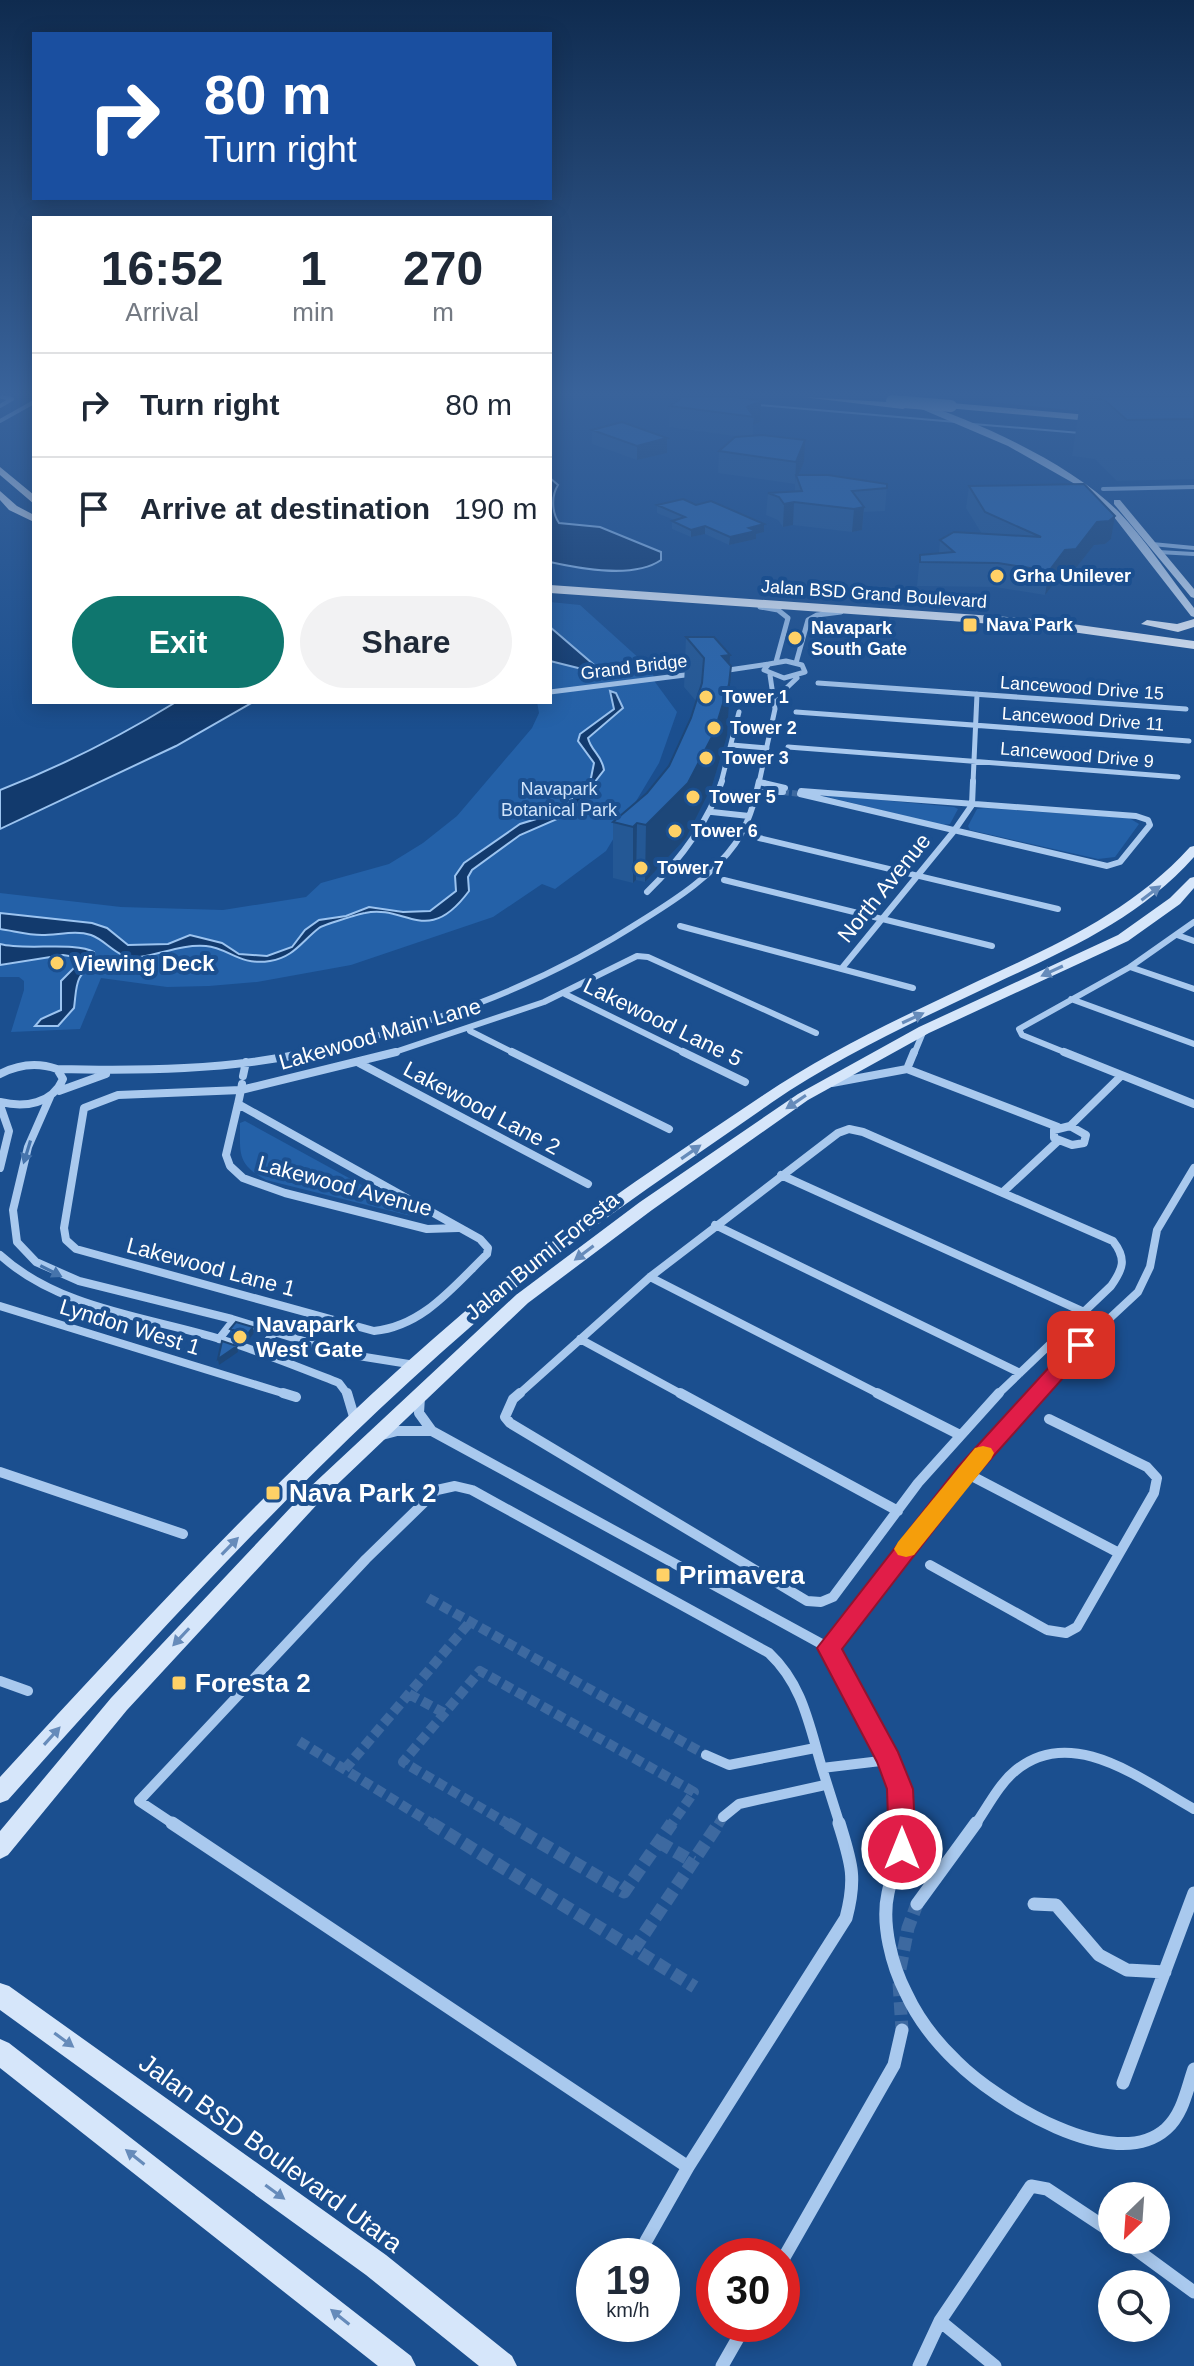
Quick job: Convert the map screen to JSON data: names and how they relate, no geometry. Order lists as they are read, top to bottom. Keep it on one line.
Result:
{"streets":{"main road":["Jalan BSD Grand Boulevard","Jalan Bumi Foresta","Jalan BSD Boulevard Utara"],"street":["Grand Bridge","Lancewood Drive 15","Lancewood Drive 11","Lancewood Drive 9","North Avenue","Lakewood Lane 5","Lakewood Main Lane","Lakewood Lane 2","Lakewood Avenue","Lakewood Lane 1","Lyndon West 1"]},"crossings":[["Lakewood Lane 5","Lakewood Main Lane"],["Lakewood Main Lane","Lakewood Lane 2"],["Lakewood Main Lane","Lakewood Avenue"],["Lakewood Main Lane","Lakewood Lane 1"],["Lakewood Avenue","Lakewood Lane 1"]],"parks":["Navapark Botanical Park"],"places":{"other":["Grha Unilever","Navapark South Gate","Tower 1","Tower 2","Tower 3","Tower 5","Tower 6","Tower 7","Viewing Deck","Navapark West Gate"],"transit":["Nava Park","Nava Park 2","Primavera","Foresta 2"]},"north":"bottom left","page":{"turn":["80 m","Turn right"],"eta":["16:52","Arrival","1","min","270","m"],"list":[{"name":"Turn right","value":"80 m"},{"name":"Arrive at destination","value":"190 m"}],"buttons":["Exit","Share"],"speed":"19 km/h","limit":"30"}}
